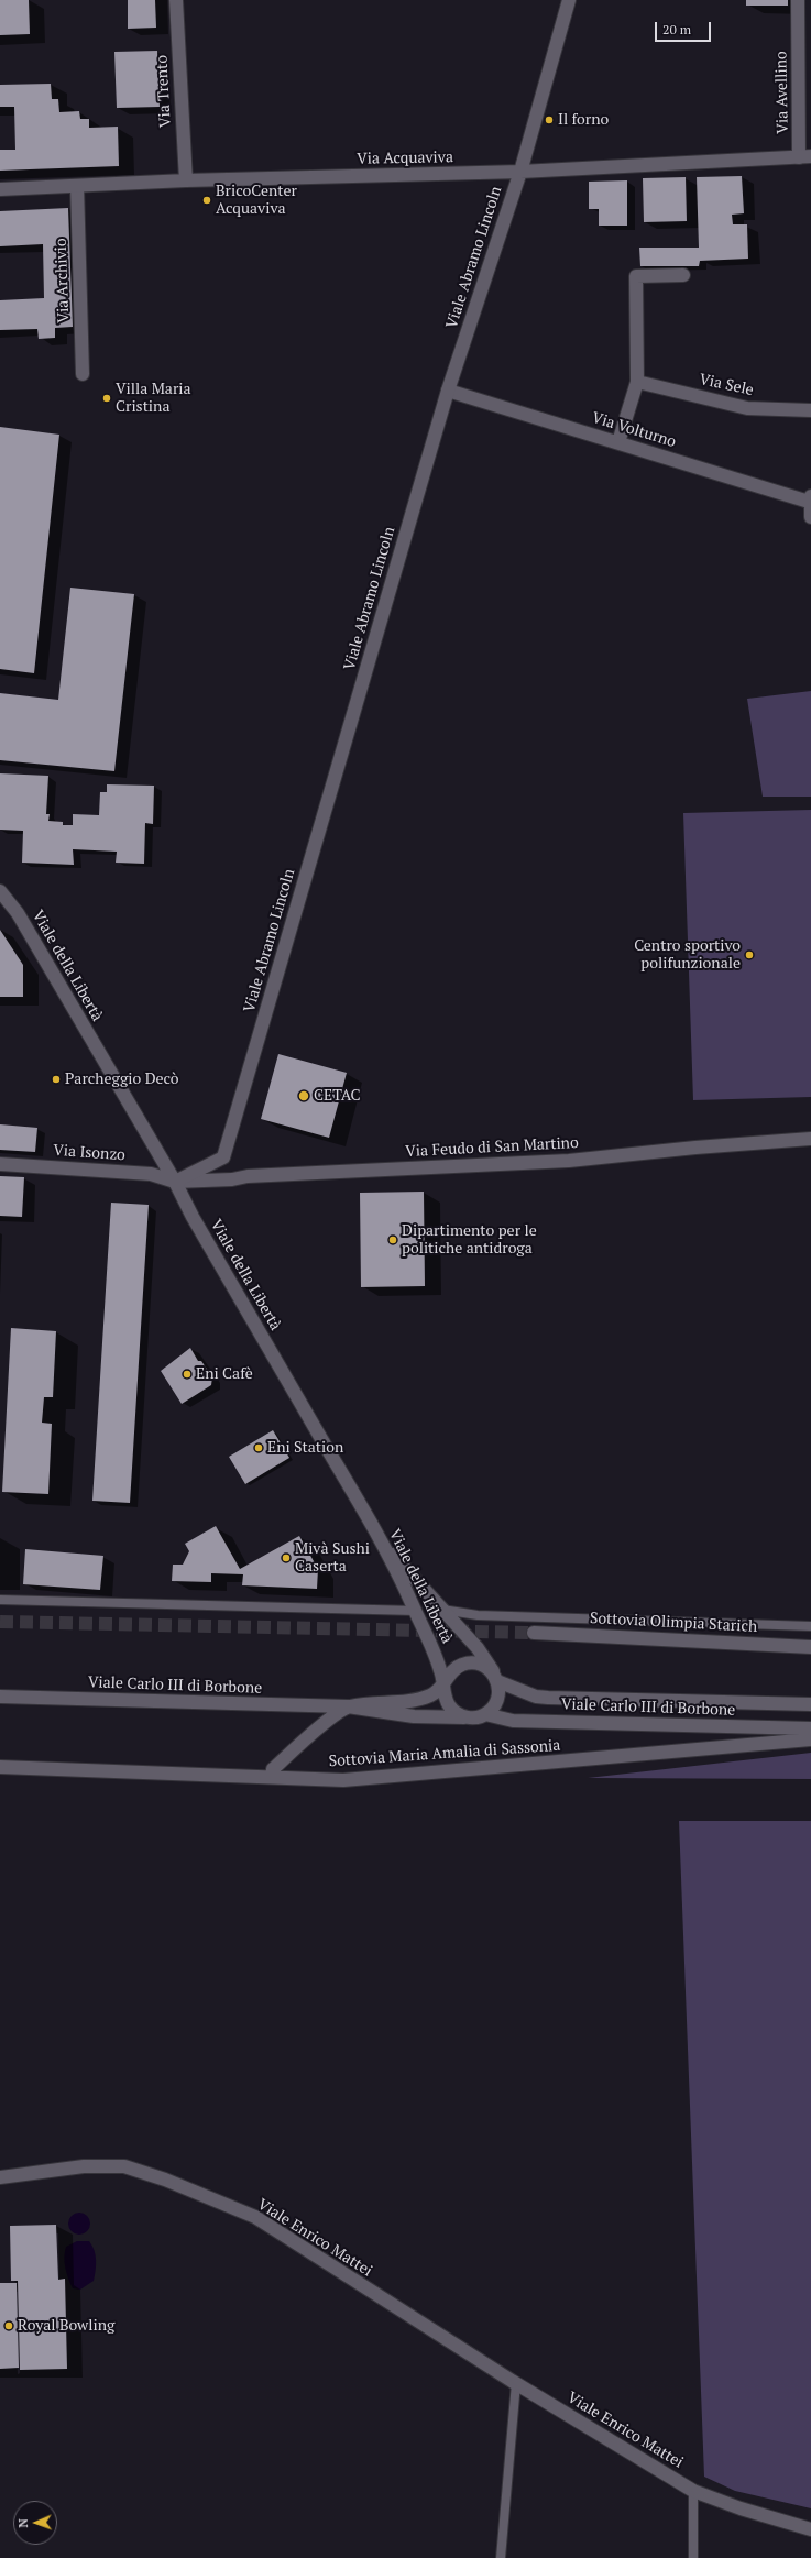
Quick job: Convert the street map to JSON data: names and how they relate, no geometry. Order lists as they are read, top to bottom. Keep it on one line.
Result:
{"streets":{"street":["Via Trento","Via Avellino","Via Acquaviva","Viale Abramo Lincoln","Via Archivio","Via Sele","Via Volturno","Viale della Libertà","Via Feudo di San Martino","Via Isonzo","Sottovia Olimpia Starich","Viale Carlo III di Borbone","Sottovia Maria Amalia di Sassonia","Viale Enrico Mattei"]},"crossings":[["Via Trento","Via Acquaviva"],["Via Avellino","Via Acquaviva"],["Via Acquaviva","Viale Abramo Lincoln"],["Via Acquaviva","Via Archivio"],["Viale Abramo Lincoln","Via Volturno"],["Viale Abramo Lincoln","Viale della Libertà"],["Viale Abramo Lincoln","Via Feudo di San Martino"],["Viale Abramo Lincoln","Via Isonzo"],["Viale della Libertà","Via Feudo di San Martino"],["Viale della Libertà","Via Isonzo"],["Viale della Libertà","Viale Carlo III di Borbone"],["Via Feudo di San Martino","Via Isonzo"]],"places":["Il forno","BricoCenter Acquaviva","Villa Maria Cristina","Centro sportivo polifunzionale","Parcheggio Decò","CETAC","Dipartimento per le politiche antidroga","Eni Cafè","Eni Station","Mivà Sushi Caserta","Royal Bowling"],"scale_bar":"20 m","north":"left"}
